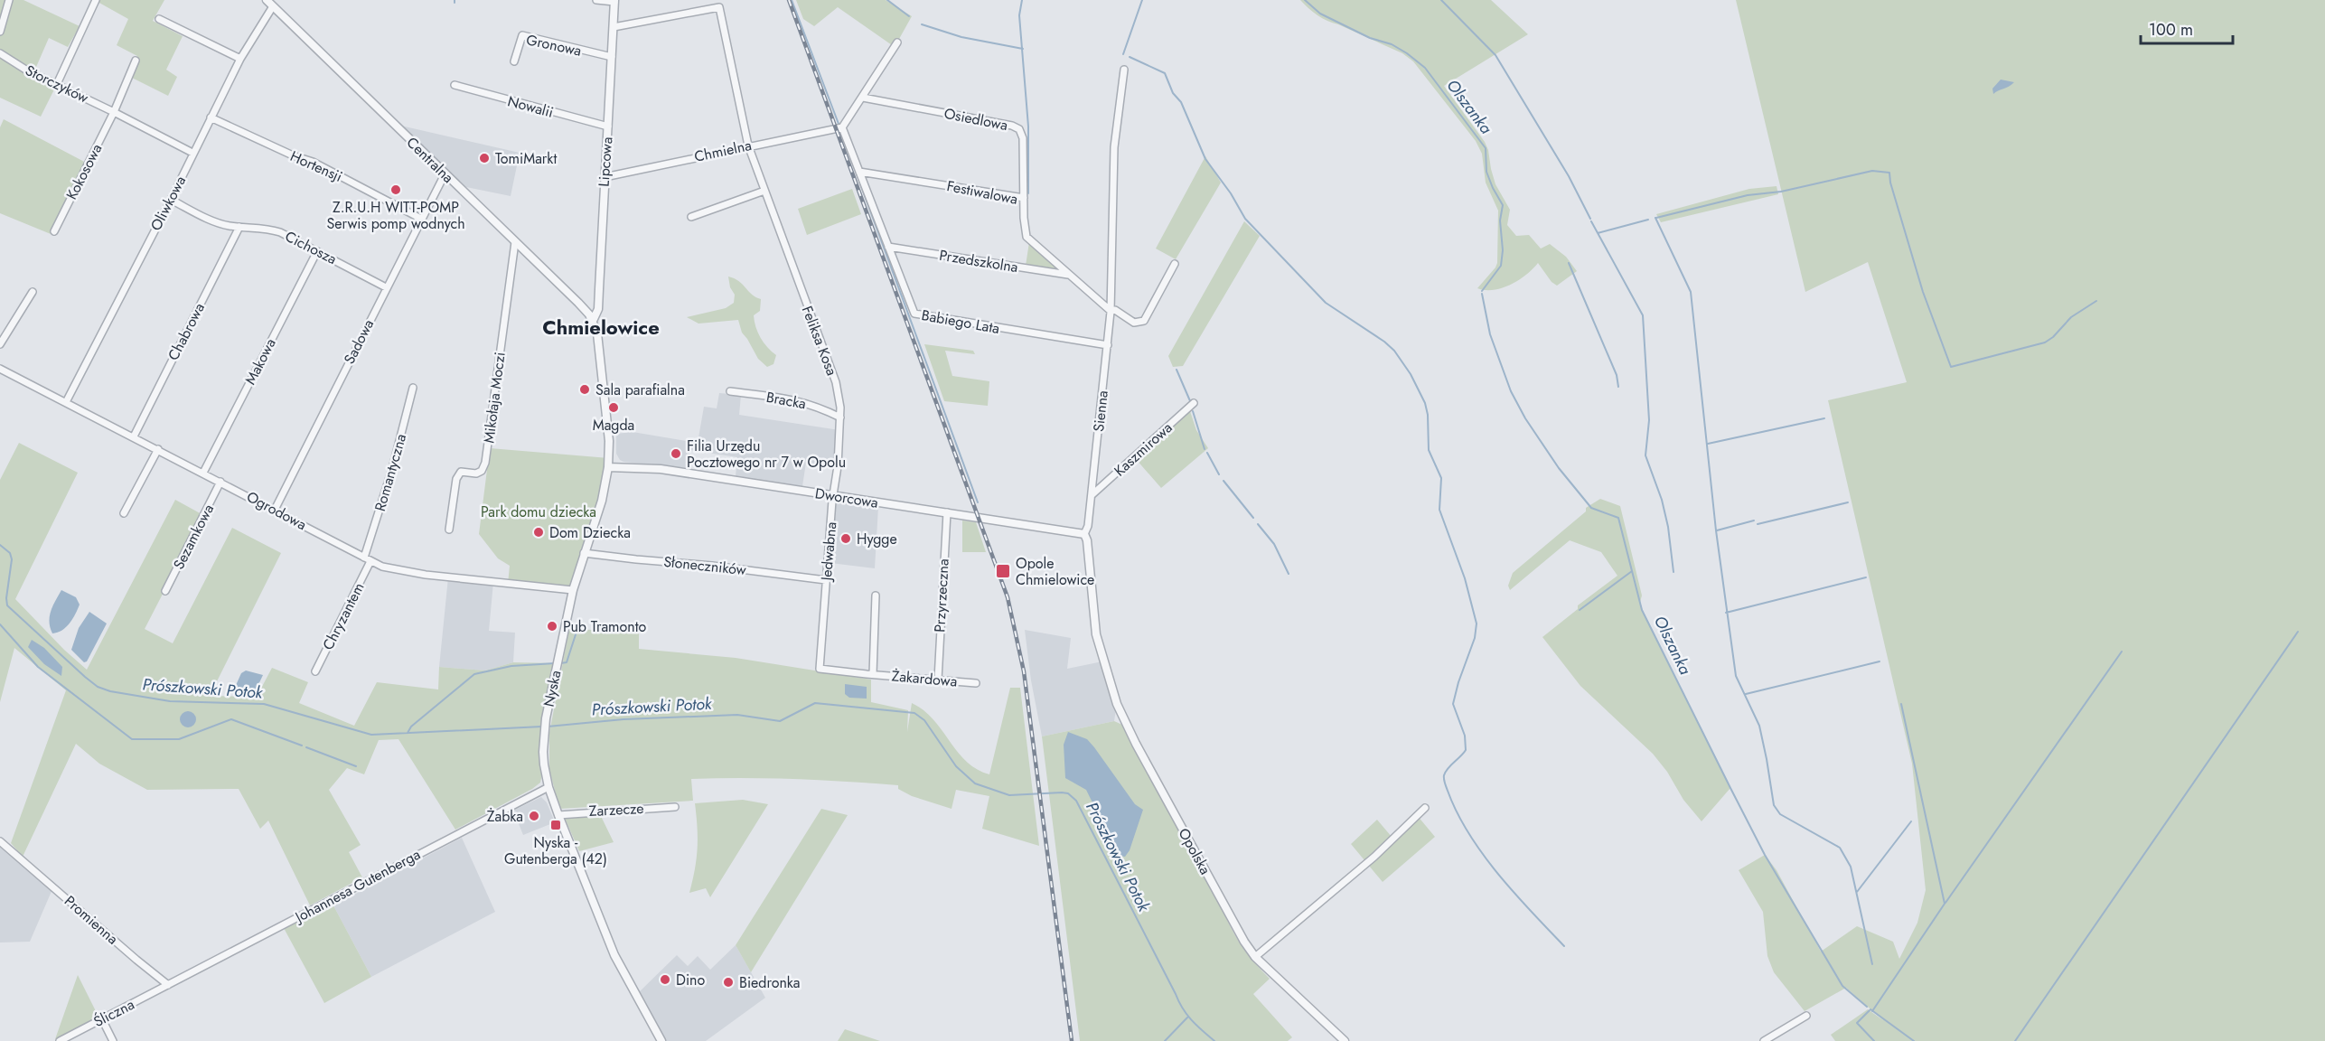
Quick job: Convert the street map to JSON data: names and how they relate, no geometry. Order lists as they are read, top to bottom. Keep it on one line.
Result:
{"streets":{"street":["Gronowa","Storczyków","Nowalii","Osiedlowa","Chmielna","Centralna","Lipcowa","Hortensji","Kokosowa","Festiwalowa","Oliwkowa","Cichosza","Przedszkolna","Babiego Lata","Chabrowa","Feliksa Kosa","Sadowa","Makowa","Mikołaja Moczi","Bracka","Sienna","Kaszmirowa","Romantyczna","Dworcowa","Ogrodowa","Sezamkowa","Jedwabna","Słoneczników","Przyrzeczna","Chryzantem","Żakardowa","Nyska","Zarzecze","Opolska","Johannesa Gutenberga","Promienna","Śliczna"]},"crossings":[["Gronowa","Lipcowa"],["Storczyków","Kokosowa"],["Storczyków","Oliwkowa"],["Nowalii","Lipcowa"],["Osiedlowa","Festiwalowa"],["Chmielna","Lipcowa"],["Chmielna","Babiego Lata"],["Chmielna","Feliksa Kosa"],["Centralna","Lipcowa"],["Centralna","Oliwkowa"],["Centralna","Sadowa"],["Centralna","Mikołaja Moczi"],["Centralna","Nyska"],["Lipcowa","Feliksa Kosa"],["Lipcowa","Nyska"],["Hortensji","Oliwkowa"],["Hortensji","Sadowa"],["Festiwalowa","Przedszkolna"],["Festiwalowa","Babiego Lata"],["Festiwalowa","Sienna"],["Oliwkowa","Cichosza"],["Oliwkowa","Ogrodowa"],["Cichosza","Chabrowa"],["Cichosza","Sadowa"],["Cichosza","Makowa"],["Przedszkolna","Babiego Lata"],["Babiego Lata","Sienna"],["Chabrowa","Ogrodowa"],["Feliksa Kosa","Bracka"],["Feliksa Kosa","Dworcowa"],["Feliksa Kosa","Jedwabna"],["Sadowa","Ogrodowa"],["Makowa","Ogrodowa"],["Sienna","Kaszmirowa"],["Sienna","Dworcowa"],["Sienna","Opolska"],["Romantyczna","Ogrodowa"],["Romantyczna","Chryzantem"],["Dworcowa","Jedwabna"],["Dworcowa","Przyrzeczna"],["Dworcowa","Nyska"],["Ogrodowa","Sezamkowa"],["Ogrodowa","Chryzantem"],["Ogrodowa","Nyska"],["Jedwabna","Słoneczników"],["Jedwabna","Żakardowa"],["Słoneczników","Nyska"],["Przyrzeczna","Żakardowa"],["Nyska","Zarzecze"],["Nyska","Johannesa Gutenberga"],["Johannesa Gutenberga","Promienna"],["Johannesa Gutenberga","Śliczna"],["Promienna","Śliczna"]],"districts":["Chmielowice"],"water":["Olszanka","Prószkowski Potok"],"parks":["Park domu dziecka"],"places":{"other":["TomiMarkt","Z.R.U.H WITT-POMP Serwis pomp wodnych","Sala parafialna","Magda","Filia Urzędu Pocztowego nr 7 w Opolu","Dom Dziecka","Hygge","Pub Tramonto","Żabka","Dino","Biedronka"],"transit":["Opole Chmielowice","Nyska - Gutenberga (42)"]},"scale_bar":"100 m"}
